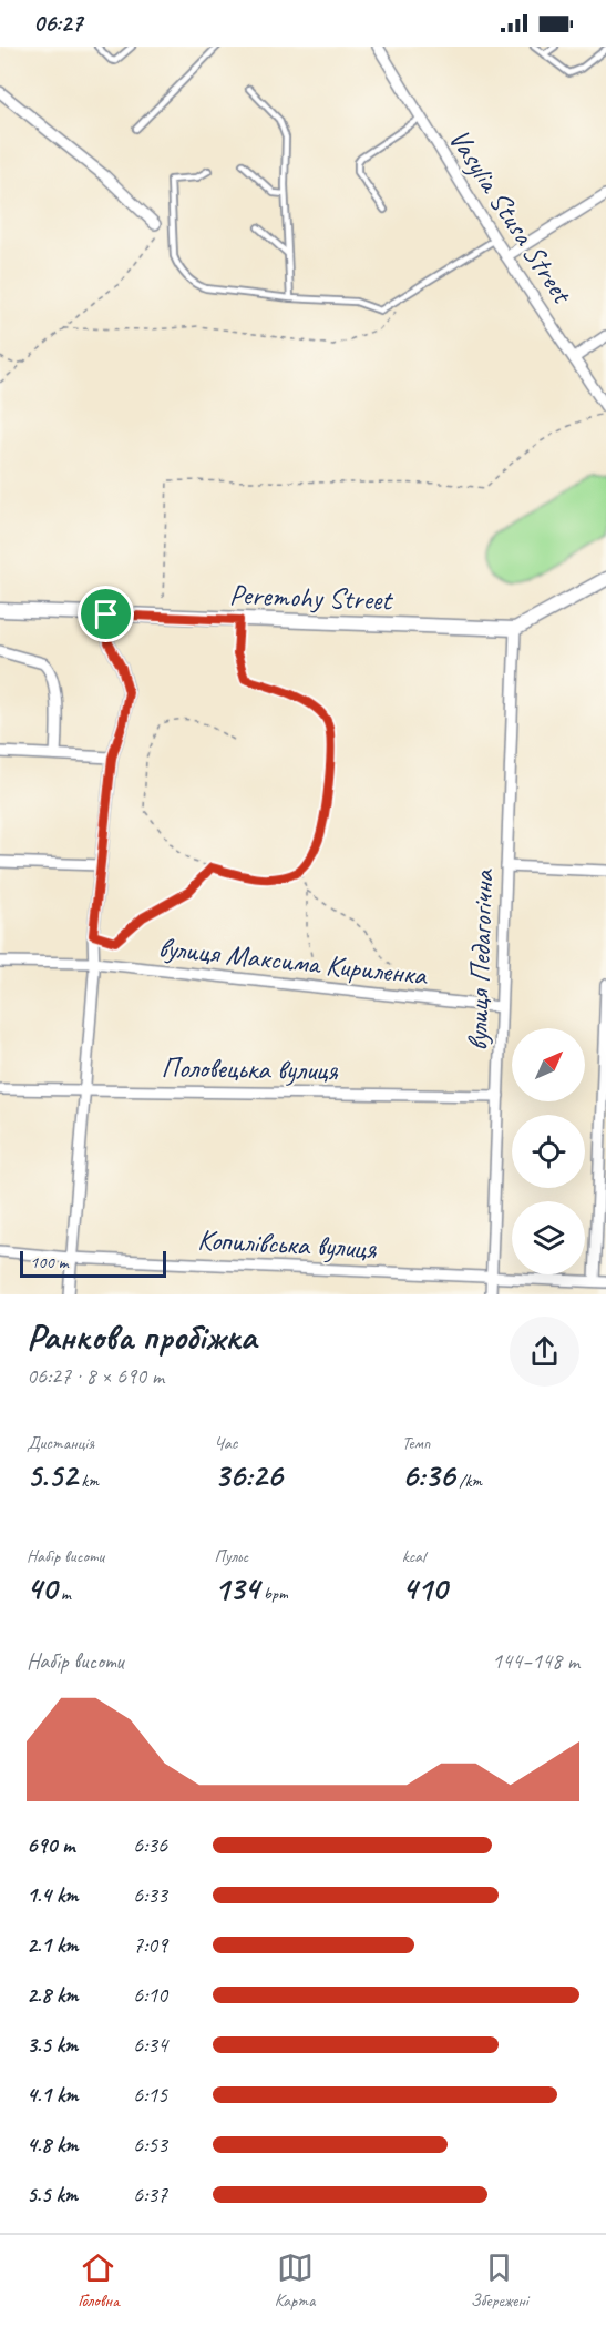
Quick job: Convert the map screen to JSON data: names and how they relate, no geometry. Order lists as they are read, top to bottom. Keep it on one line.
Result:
{"streets":{"street":["Vasylia Stusa Street","Peremohy Street","вулиця Максима Кириленка","вулиця Педагогічна","Половецька вулиця","Копилівська вулиця"]},"crossings":[["Peremohy Street","вулиця Педагогічна"],["вулиця Максима Кириленка","вулиця Педагогічна"],["вулиця Педагогічна","Половецька вулиця"],["вулиця Педагогічна","Копилівська вулиця"]],"scale_bar":"100 m","north":"top right","page":{"status":"06:27","scale":"100 m","heading":["Ранкова пробіжка","06:27 · 8 × 690 m"],"stats":[["Дистанція","5.52 km"],["Час","36:26"],["Темп","6:36 /km"],["Набір висоти","40 m"],["Пульс","134 bpm"],["kcal","410"]],"chart":["Набір висоти","144–148 m"],"list":[{"name":"690 m","note":"6:36"},{"name":"1.4 km","note":"6:33"},{"name":"2.1 km","note":"7:09"},{"name":"2.8 km","note":"6:10"},{"name":"3.5 km","note":"6:34"},{"name":"4.1 km","note":"6:15"},{"name":"4.8 km","note":"6:53"},{"name":"5.5 km","note":"6:37"}],"tabs":["Головна","Карта","Збережені"]}}
